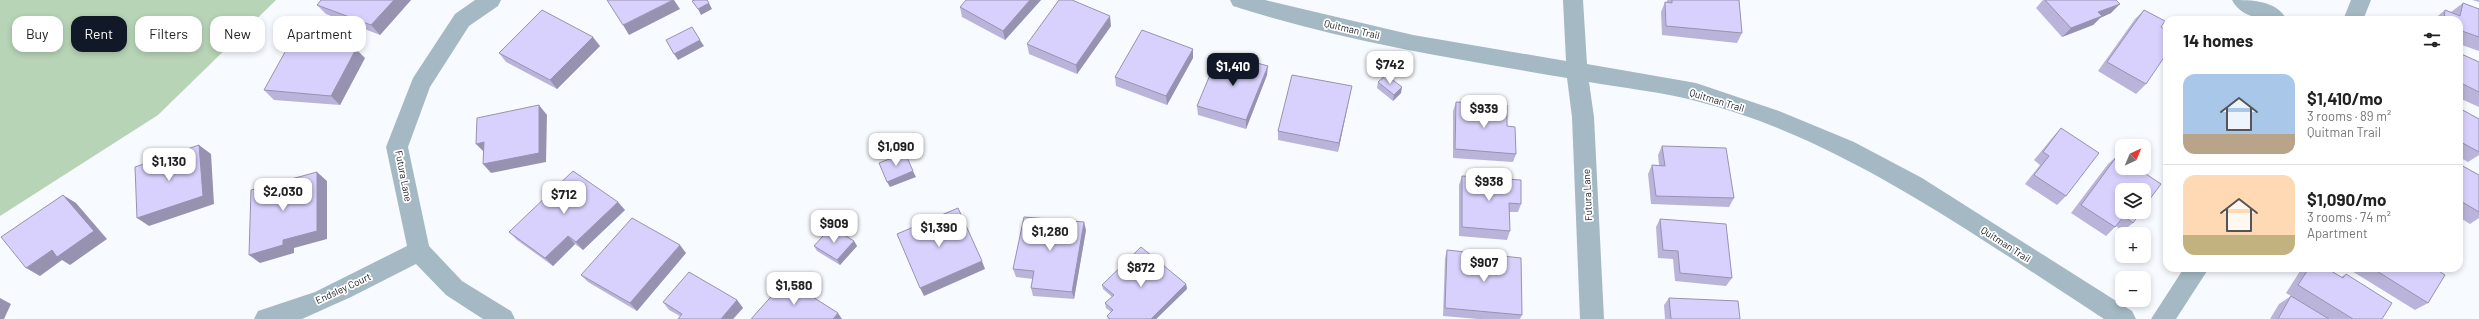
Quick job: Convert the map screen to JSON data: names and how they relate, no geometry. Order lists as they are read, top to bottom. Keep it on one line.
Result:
{"streets":{"street":["Quitman Trail","Futura Lane","Endsley Court"]},"crossings":[["Quitman Trail","Futura Lane"],["Futura Lane","Endsley Court"]],"north":"top right","page":{"chip":["Buy","Rent","Filters","New","Apartment"],"heading":"14 homes","price":["$742","$1,410","$939","$1,090","$1,130","$938","$2,030","$712","$909","$1,390","$1,280","$907","$872","$1,580"],"list":[{"name":"$1,410/mo","note":"3 rooms · 89 m² · Quitman Trail"},{"name":"$1,090/mo","note":"3 rooms · 74 m² · Apartment"}],"map_buttons":["+","−"]}}
